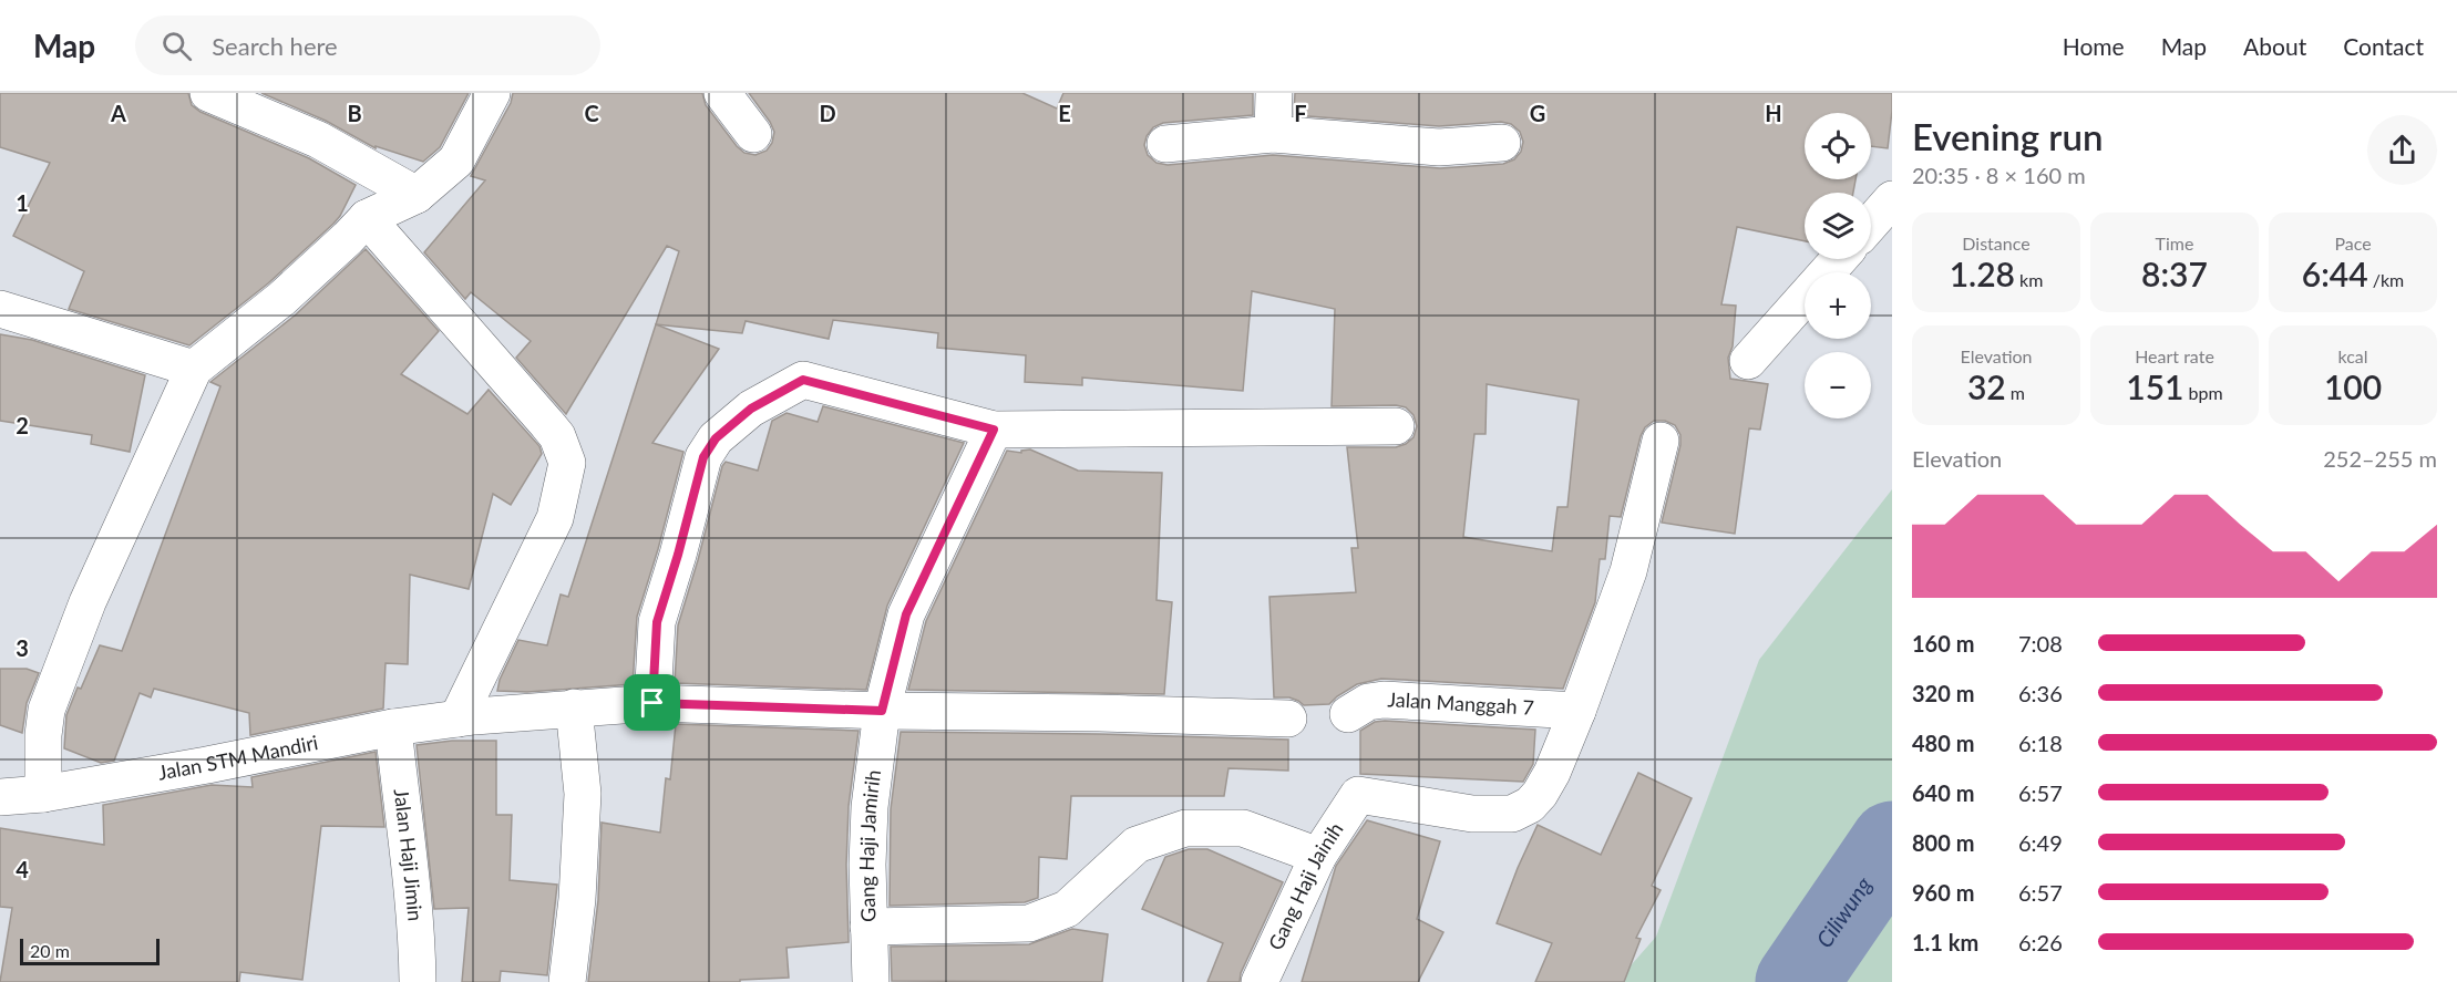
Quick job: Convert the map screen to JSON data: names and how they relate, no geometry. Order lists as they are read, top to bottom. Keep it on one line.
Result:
{"streets":{"street":["Jalan Manggah 7","Jalan STM Mandiri","Gang Haji Jamirih","Jalan Haji Jimin","Gang Haji Jainih"]},"crossings":[["Jalan Manggah 7","Gang Haji Jainih"],["Jalan STM Mandiri","Gang Haji Jamirih"],["Jalan STM Mandiri","Jalan Haji Jimin"]],"water":["Ciliwung"],"scale_bar":"20 m","page":{"header":"Map","search":"Search here","nav":["Home","Map","About","Contact"],"heading":["Evening run","20:35 · 8 × 160 m"],"map_buttons":["+","−"],"stats":[["Distance","1.28 km"],["Time","8:37"],["Pace","6:44 /km"],["Elevation","32 m"],["Heart rate","151 bpm"],["kcal","100"]],"chart":["Elevation","252–255 m"],"list":[{"name":"160 m","note":"7:08"},{"name":"320 m","note":"6:36"},{"name":"480 m","note":"6:18"},{"name":"640 m","note":"6:57"},{"name":"800 m","note":"6:49"},{"name":"960 m","note":"6:57"},{"name":"1.1 km","note":"6:26"}],"scale":"20 m"},"grid":{"columns":["A","B","C","D","E","F","G","H"],"rows":["1","2","3","4"]}}
